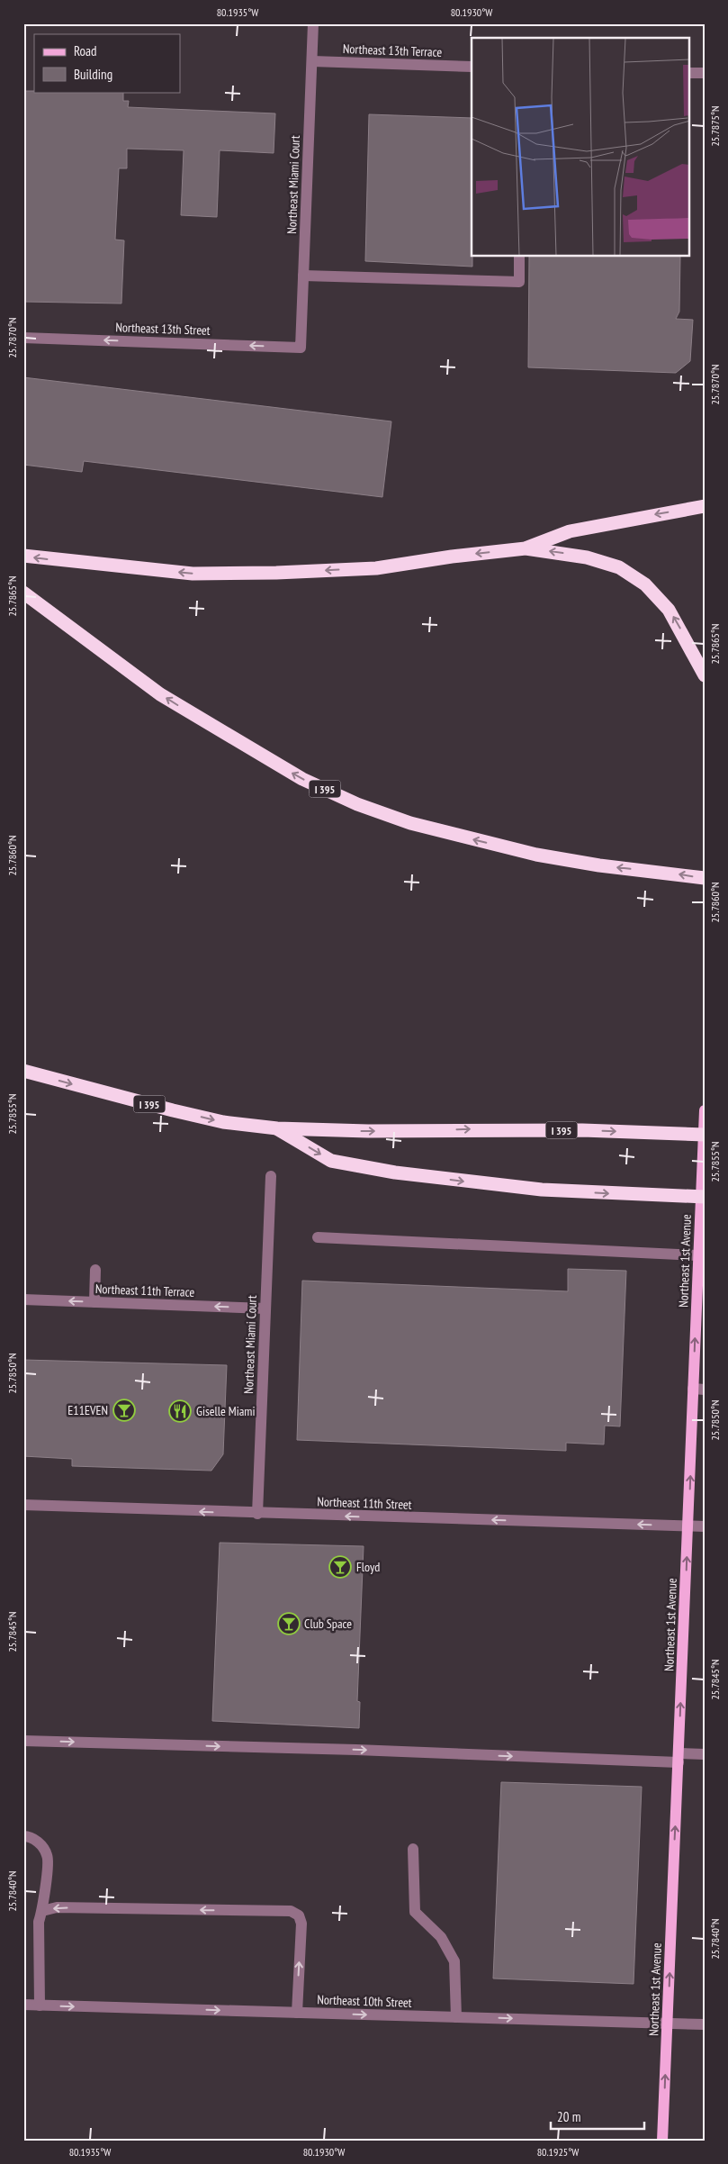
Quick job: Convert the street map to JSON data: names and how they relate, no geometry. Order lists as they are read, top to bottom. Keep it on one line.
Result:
{"streets":{"highway":["I 395"],"main road":["Northeast 1st Avenue"],"street":["Northeast 13th Terrace","Northeast Miami Court","Northeast 13th Street","Northeast 11th Terrace","Northeast 11th Street","Northeast 10th Street"]},"crossings":[["Northeast 13th Terrace","Northeast Miami Court"],["Northeast Miami Court","Northeast 13th Street"],["Northeast Miami Court","Northeast 11th Terrace"],["Northeast Miami Court","Northeast 11th Street"],["Northeast 1st Avenue","Northeast 11th Street"],["Northeast 1st Avenue","Northeast 10th Street"]],"one_way":["Northeast 13th Street","Northeast 1st Avenue","Northeast 11th Terrace","Northeast 11th Street","Northeast 10th Street"],"places":{"bar":["E11EVEN","Floyd","Club Space"],"restaurant":["Giselle Miami"]},"legend":["Road","Building"],"scale_bar":"20 m","coordinates":["80.1935°W","80.1930°W","25.7875°N","25.7870°N","25.7865°N","25.7860°N","25.7855°N","25.7850°N","25.7845°N","25.7840°N","80.1925°W"]}
